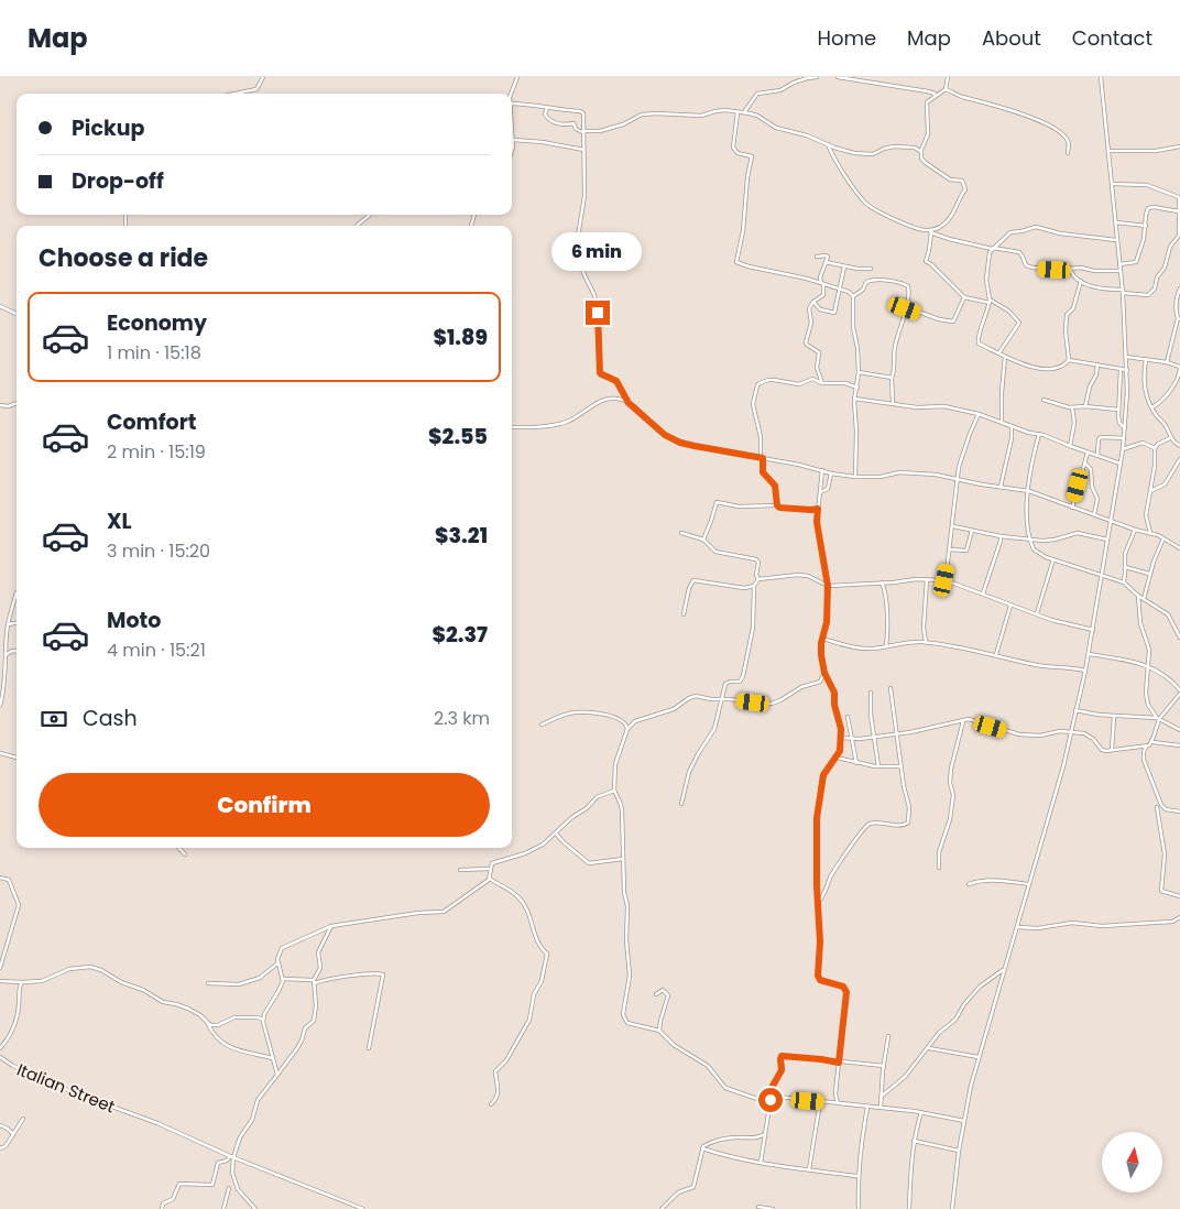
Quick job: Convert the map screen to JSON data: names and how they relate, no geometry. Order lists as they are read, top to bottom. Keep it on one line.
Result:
{"streets":{"street":["Italian Street"]},"north":"top","page":{"header":"Map","nav":["Home","Map","About","Contact"],"banner":["Pickup","Drop-off"],"heading":"Choose a ride","bubble":"6 min","list":[{"name":"Economy","note":"1 min · 15:18","value":"$1.89"},{"name":"Comfort","note":"2 min · 15:19","value":"$2.55"},{"name":"XL","note":"3 min · 15:20","value":"$3.21"},{"name":"Moto","note":"4 min · 15:21","value":"$2.37"}],"pay":["Cash","2.3 km"],"buttons":"Confirm"}}
